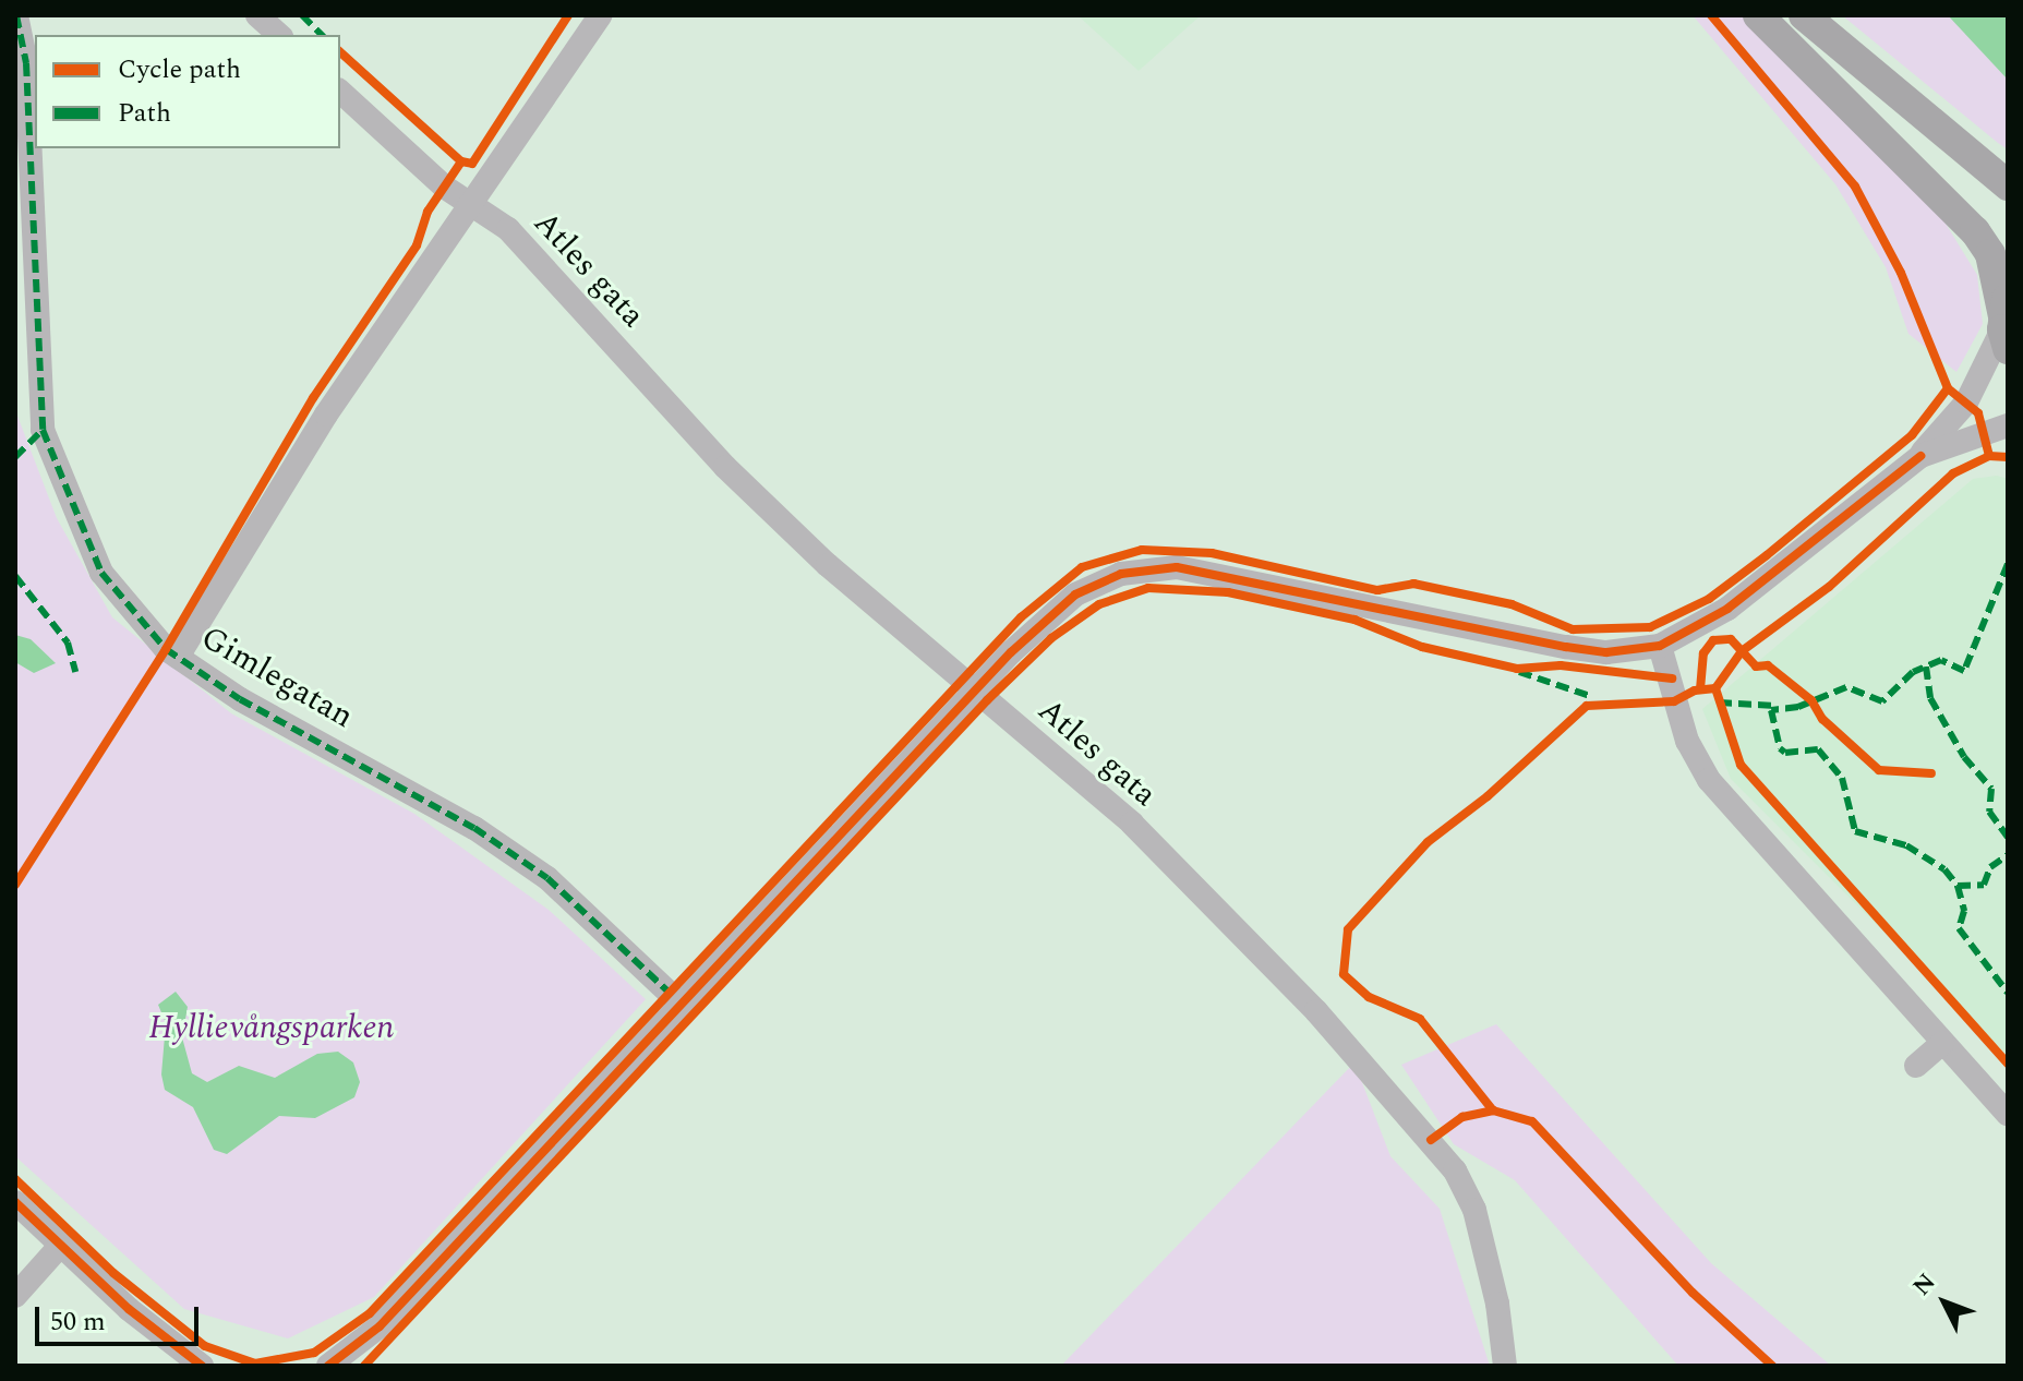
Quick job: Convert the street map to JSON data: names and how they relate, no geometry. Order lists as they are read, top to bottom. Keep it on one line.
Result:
{"streets":{"street":["Atles gata","Gimlegatan"]},"parks":["Hyllievångsparken"],"legend":["Cycle path","Path"],"scale_bar":"50 m","north":"top left"}
